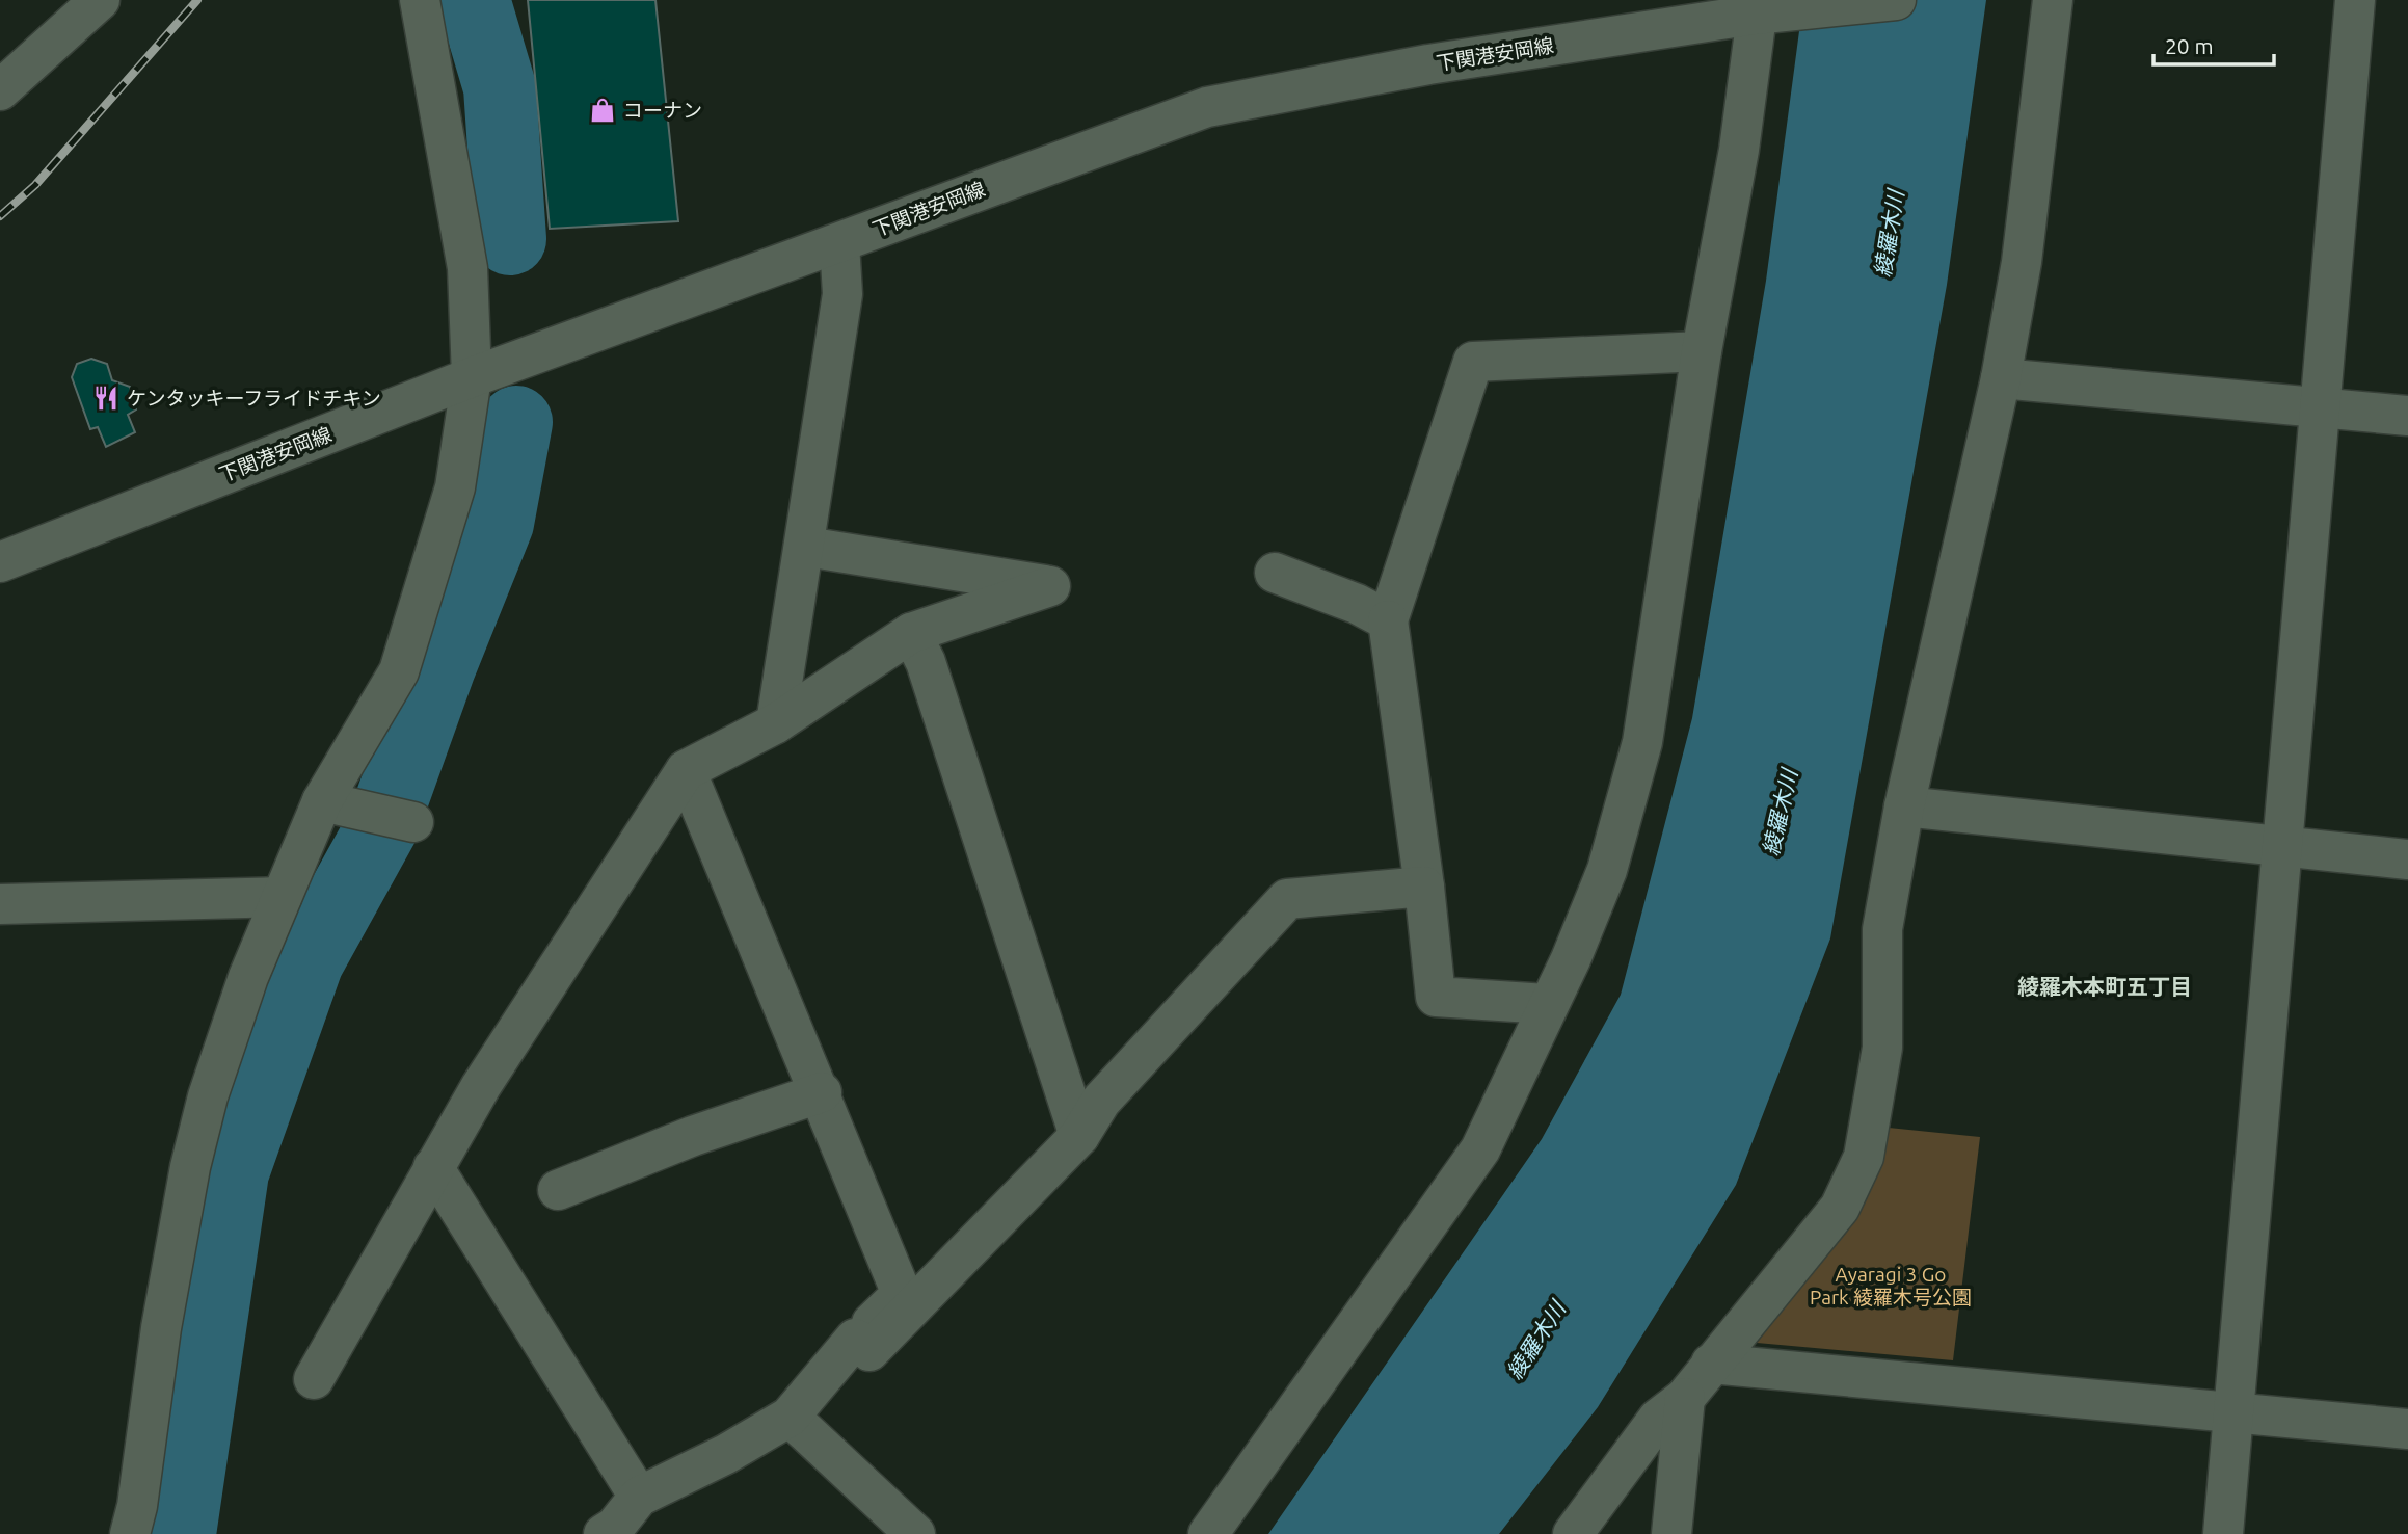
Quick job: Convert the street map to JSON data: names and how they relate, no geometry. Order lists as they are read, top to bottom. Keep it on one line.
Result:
{"streets":{"street":["下関港安岡線"]},"districts":["綾羅木本町五丁目"],"water":["綾羅木川"],"parks":["Ayaragi 3 Go Park 綾羅木号公園"],"places":{"shop":["コーナン"],"restaurant":["ケンタッキーフライドチキン"]},"scale_bar":"20 m"}
